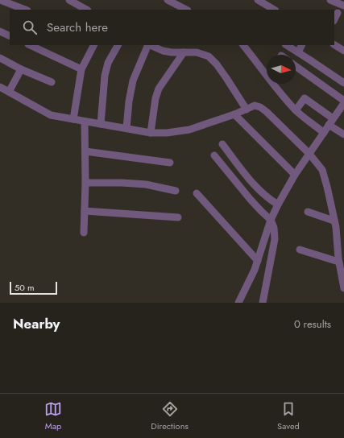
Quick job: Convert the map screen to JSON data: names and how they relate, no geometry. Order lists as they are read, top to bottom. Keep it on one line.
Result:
{"scale_bar":"50 m","north":"right","page":{"search":"Search here","scale":"50 m","heading":["Nearby","0 results"],"nav":["Map","Directions","Saved"]}}
